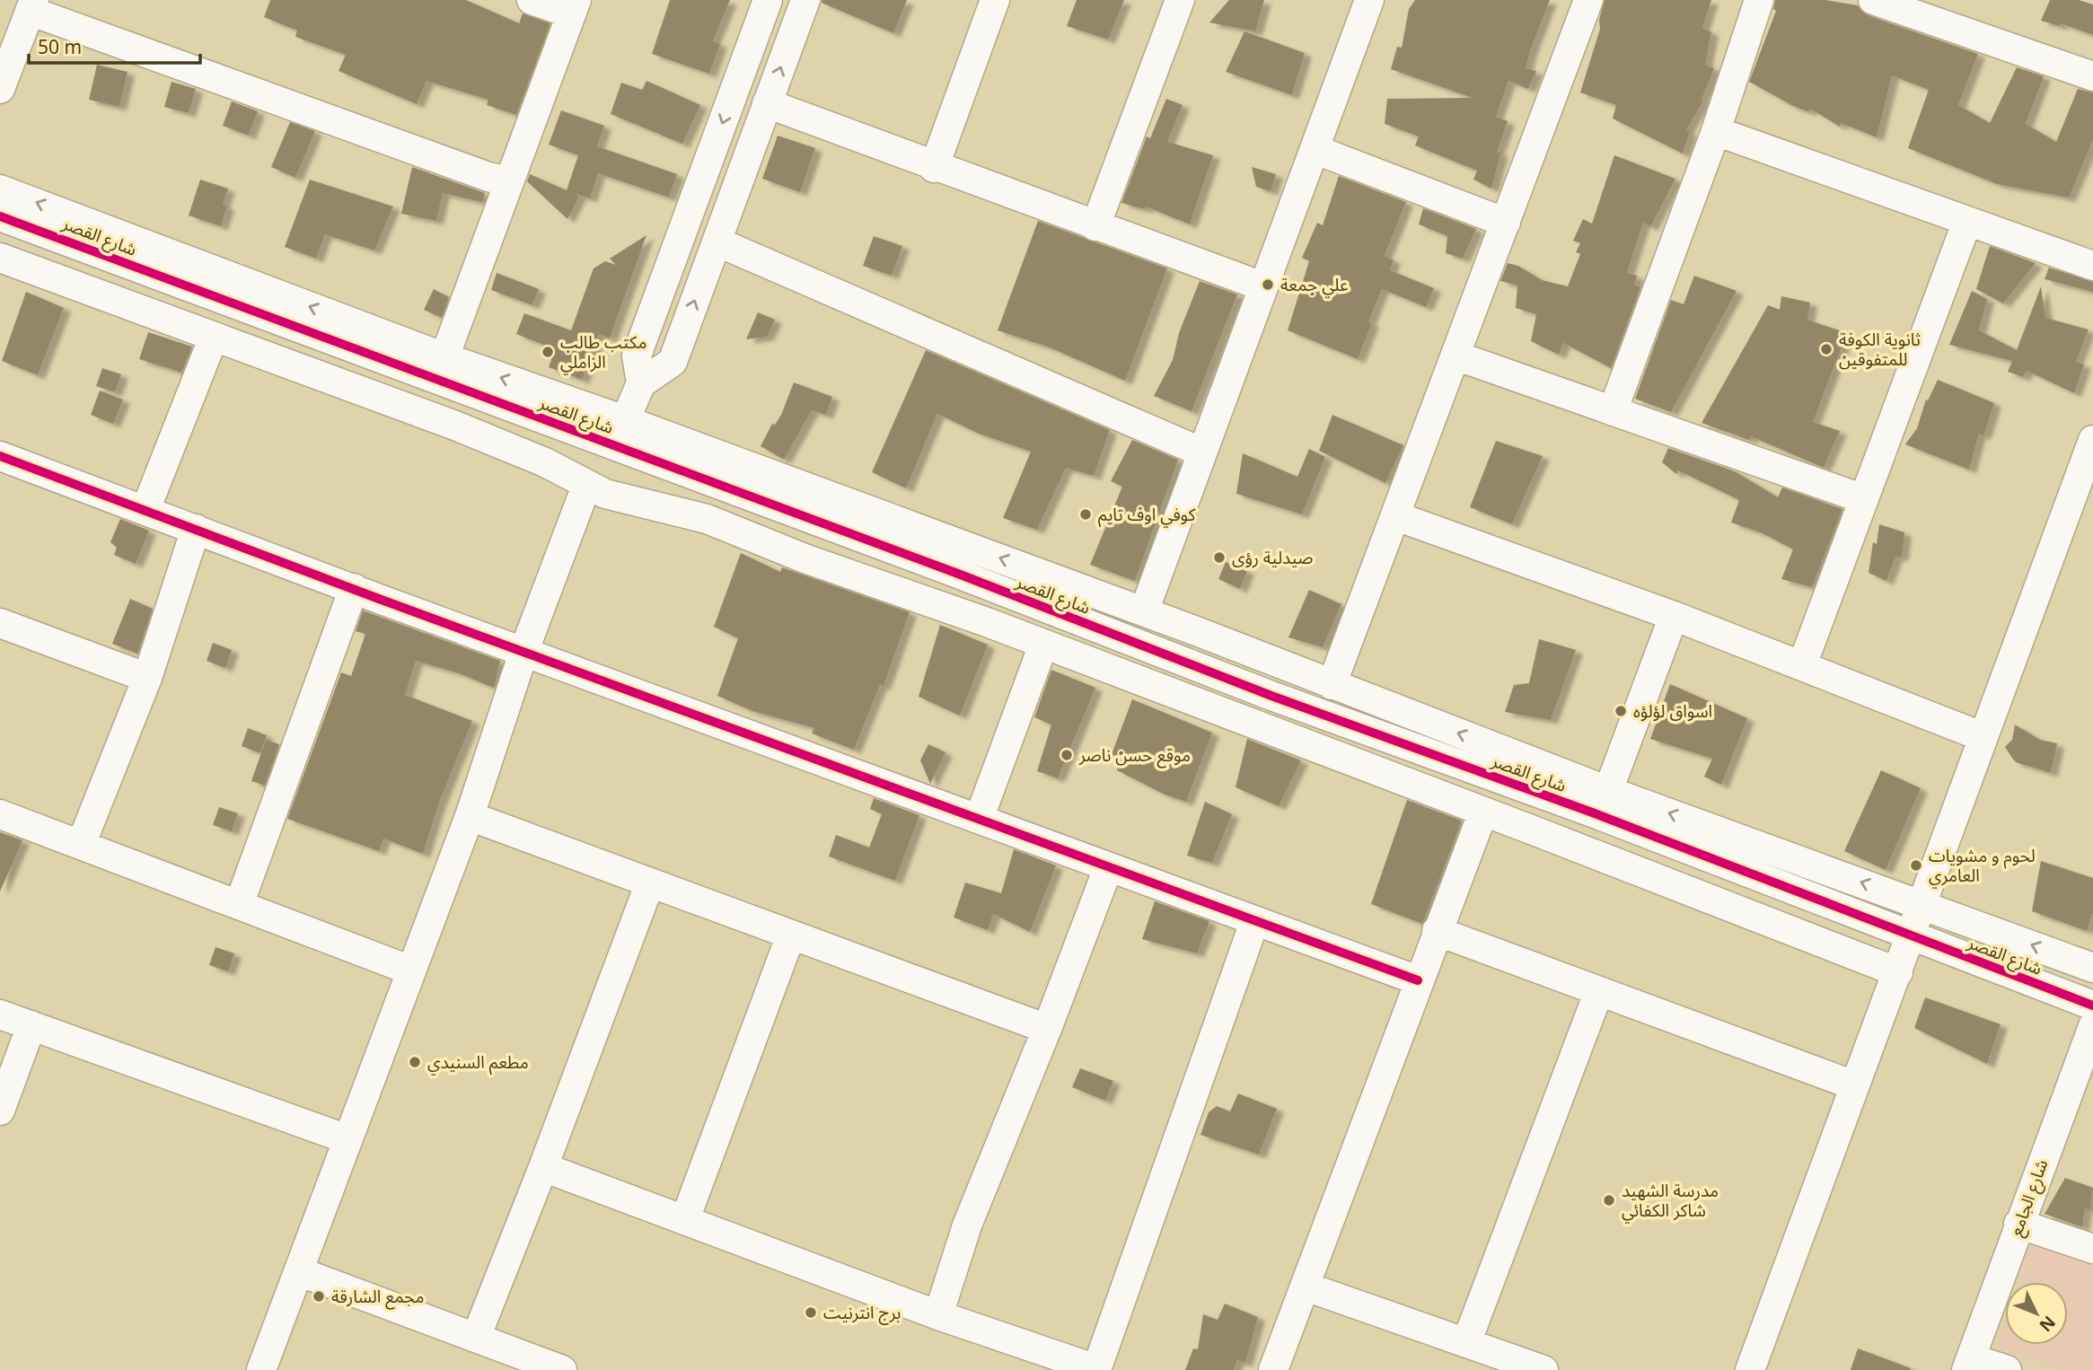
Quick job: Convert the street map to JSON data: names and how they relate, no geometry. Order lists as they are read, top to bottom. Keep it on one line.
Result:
{"streets":{"street":["شارع القصر","شارع الجامع"]},"places":["علي جمعة","ثانوية الكوفة للمتفوقين","مكتب طالب الزاملي","كوفي اوف تايم","صيدلية رؤى","اسواق لؤلؤه","موقع حسن ناصر","لحوم و مشويات العامري","مطعم السنيدي","مدرسة الشهيد شاكر الكفائي","مجمع الشارقة","برج انترنيت"],"scale_bar":"50 m","north":"bottom right"}
